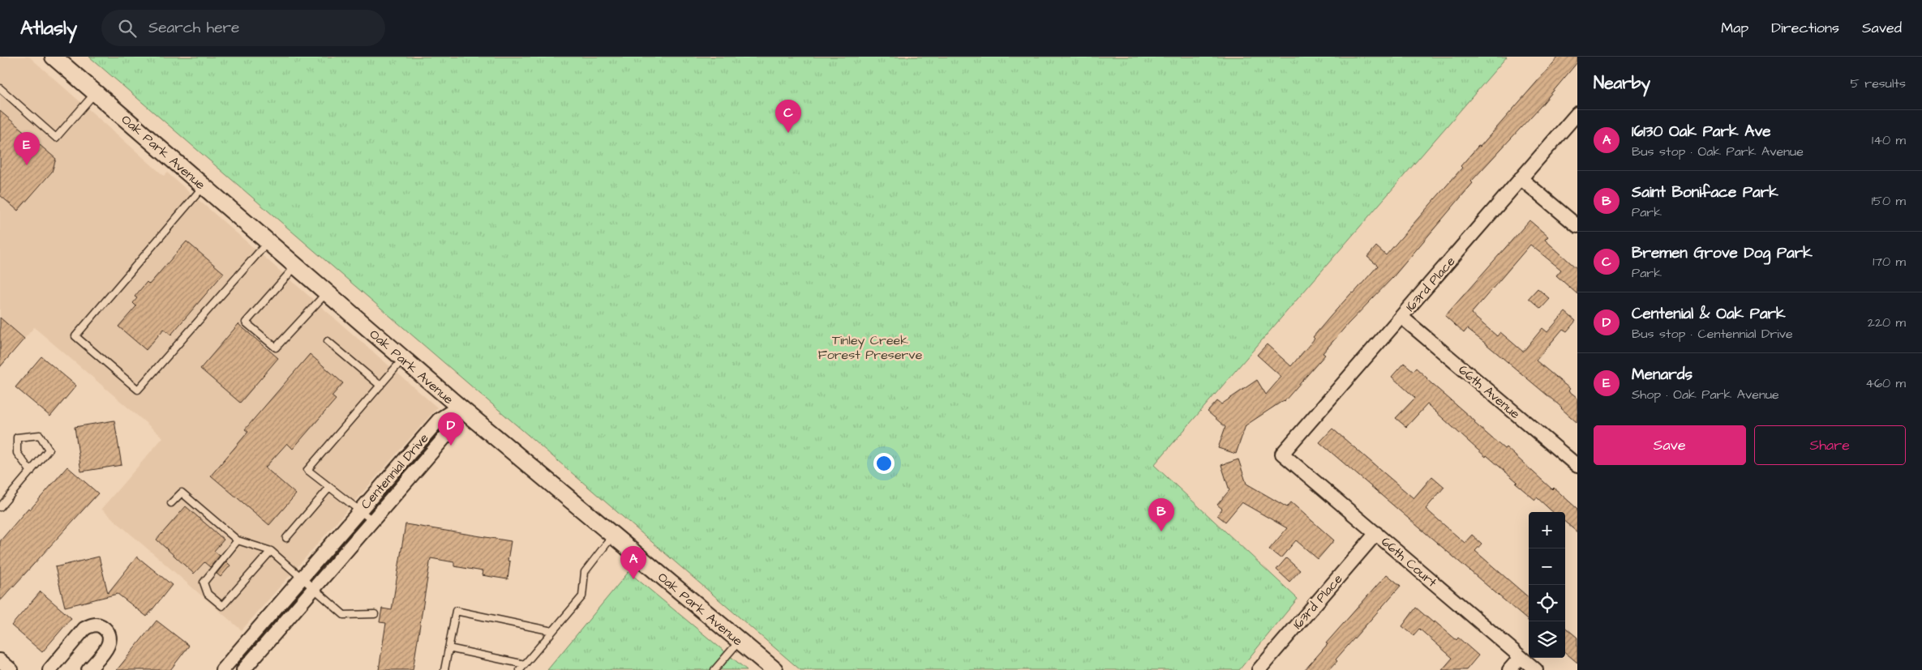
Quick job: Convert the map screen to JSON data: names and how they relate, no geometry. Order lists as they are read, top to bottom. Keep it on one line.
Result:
{"streets":{"street":["Oak Park Avenue","163rd Place","66th Avenue","Centennial Drive","66th Court"]},"crossings":[["Oak Park Avenue","Centennial Drive"],["163rd Place","66th Avenue"],["163rd Place","66th Court"]],"parks":["Tinley Creek Forest Preserve"],"page":{"header":"Atlasly","search":"Search here","nav":["Map","Directions","Saved"],"heading":["Nearby","5 results"],"pins":["C","E","D","B","A"],"list":[{"mark":"A","name":"16130 Oak Park Ave","note":"Bus stop · Oak Park Avenue","value":"140 m"},{"mark":"B","name":"Saint Boniface Park","note":"Park","value":"150 m"},{"mark":"C","name":"Bremen Grove Dog Park","note":"Park","value":"170 m"},{"mark":"D","name":"Centenial & Oak Park","note":"Bus stop · Centennial Drive","value":"220 m"},{"mark":"E","name":"Menards","note":"Shop · Oak Park Avenue","value":"460 m"}],"buttons":["Save","Share"],"map_buttons":["+","−"]}}
